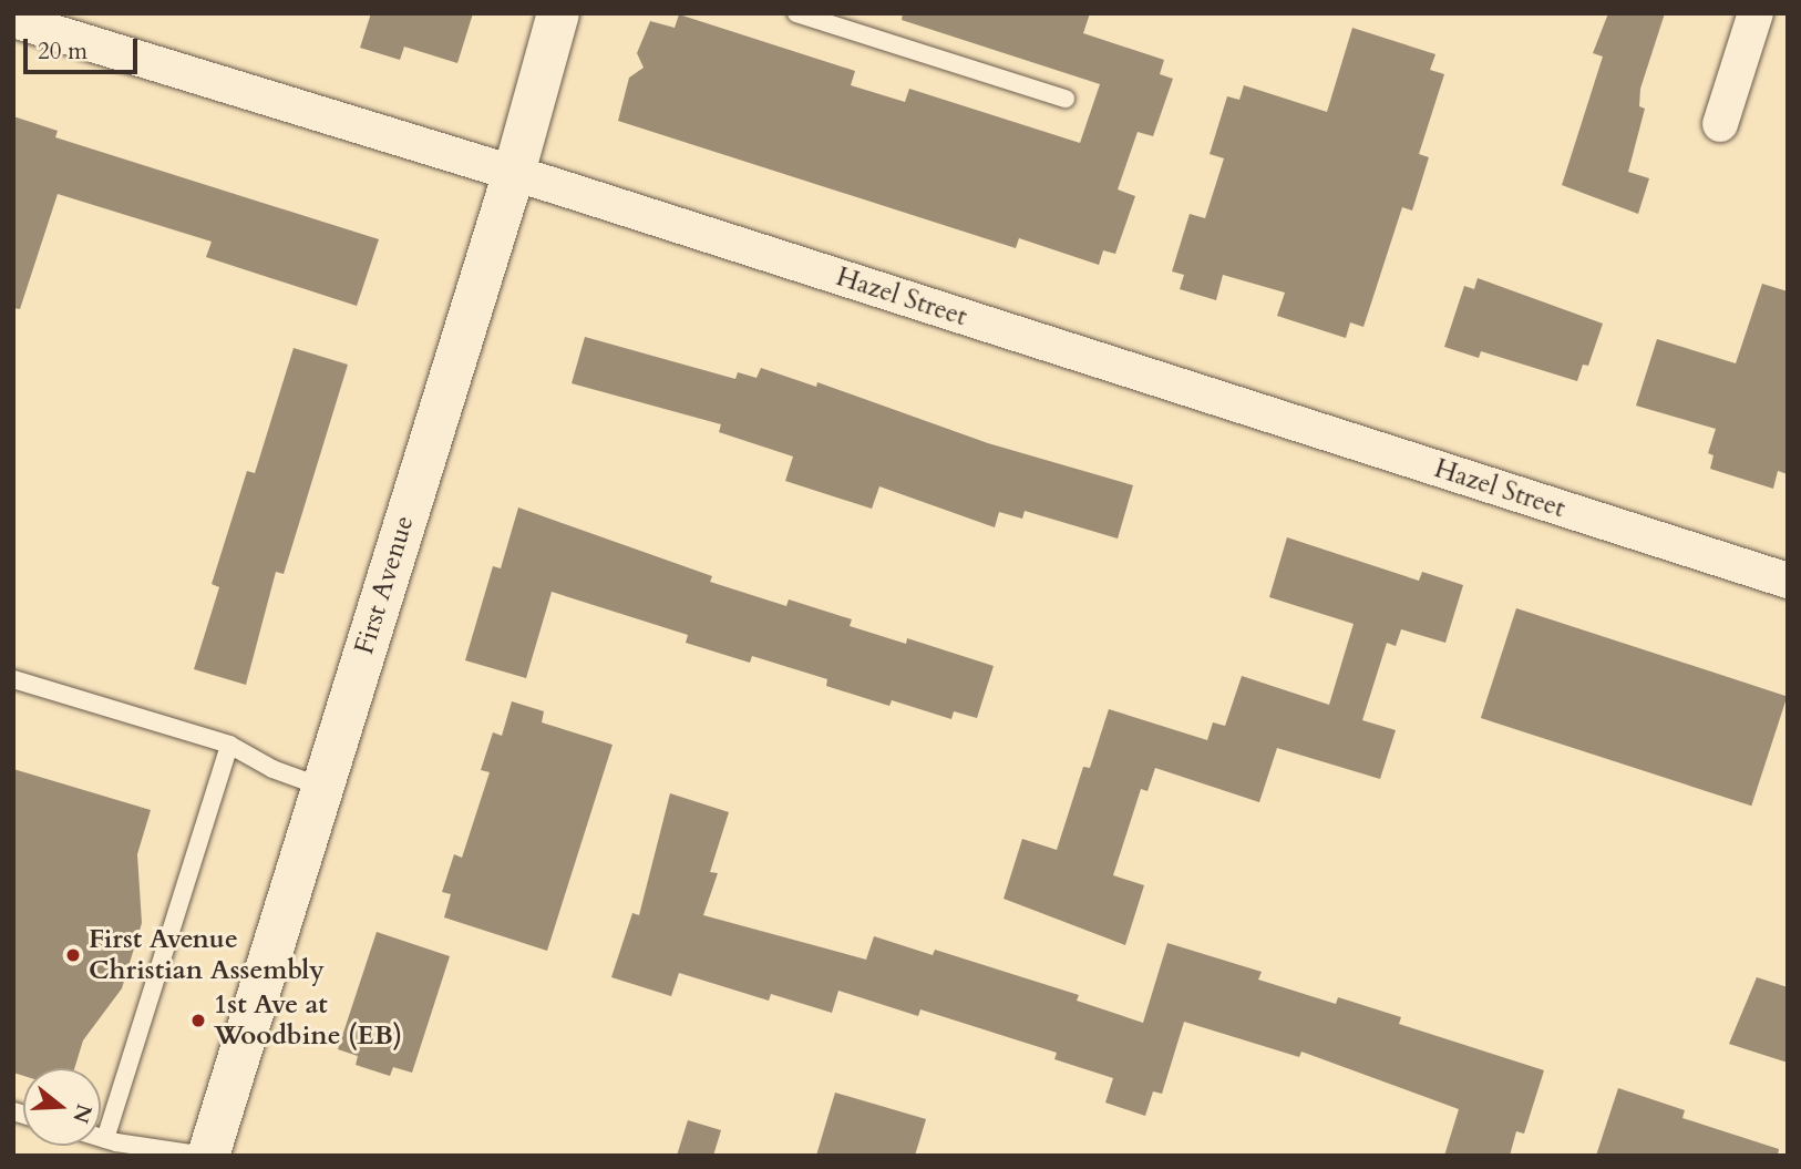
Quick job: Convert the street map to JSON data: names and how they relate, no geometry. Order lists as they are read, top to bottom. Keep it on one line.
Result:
{"streets":{"street":["Hazel Street","First Avenue"]},"crossings":[["Hazel Street","First Avenue"]],"places":["First Avenue Christian Assembly","1st Ave at Woodbine (EB)"],"scale_bar":"20 m","north":"right"}
